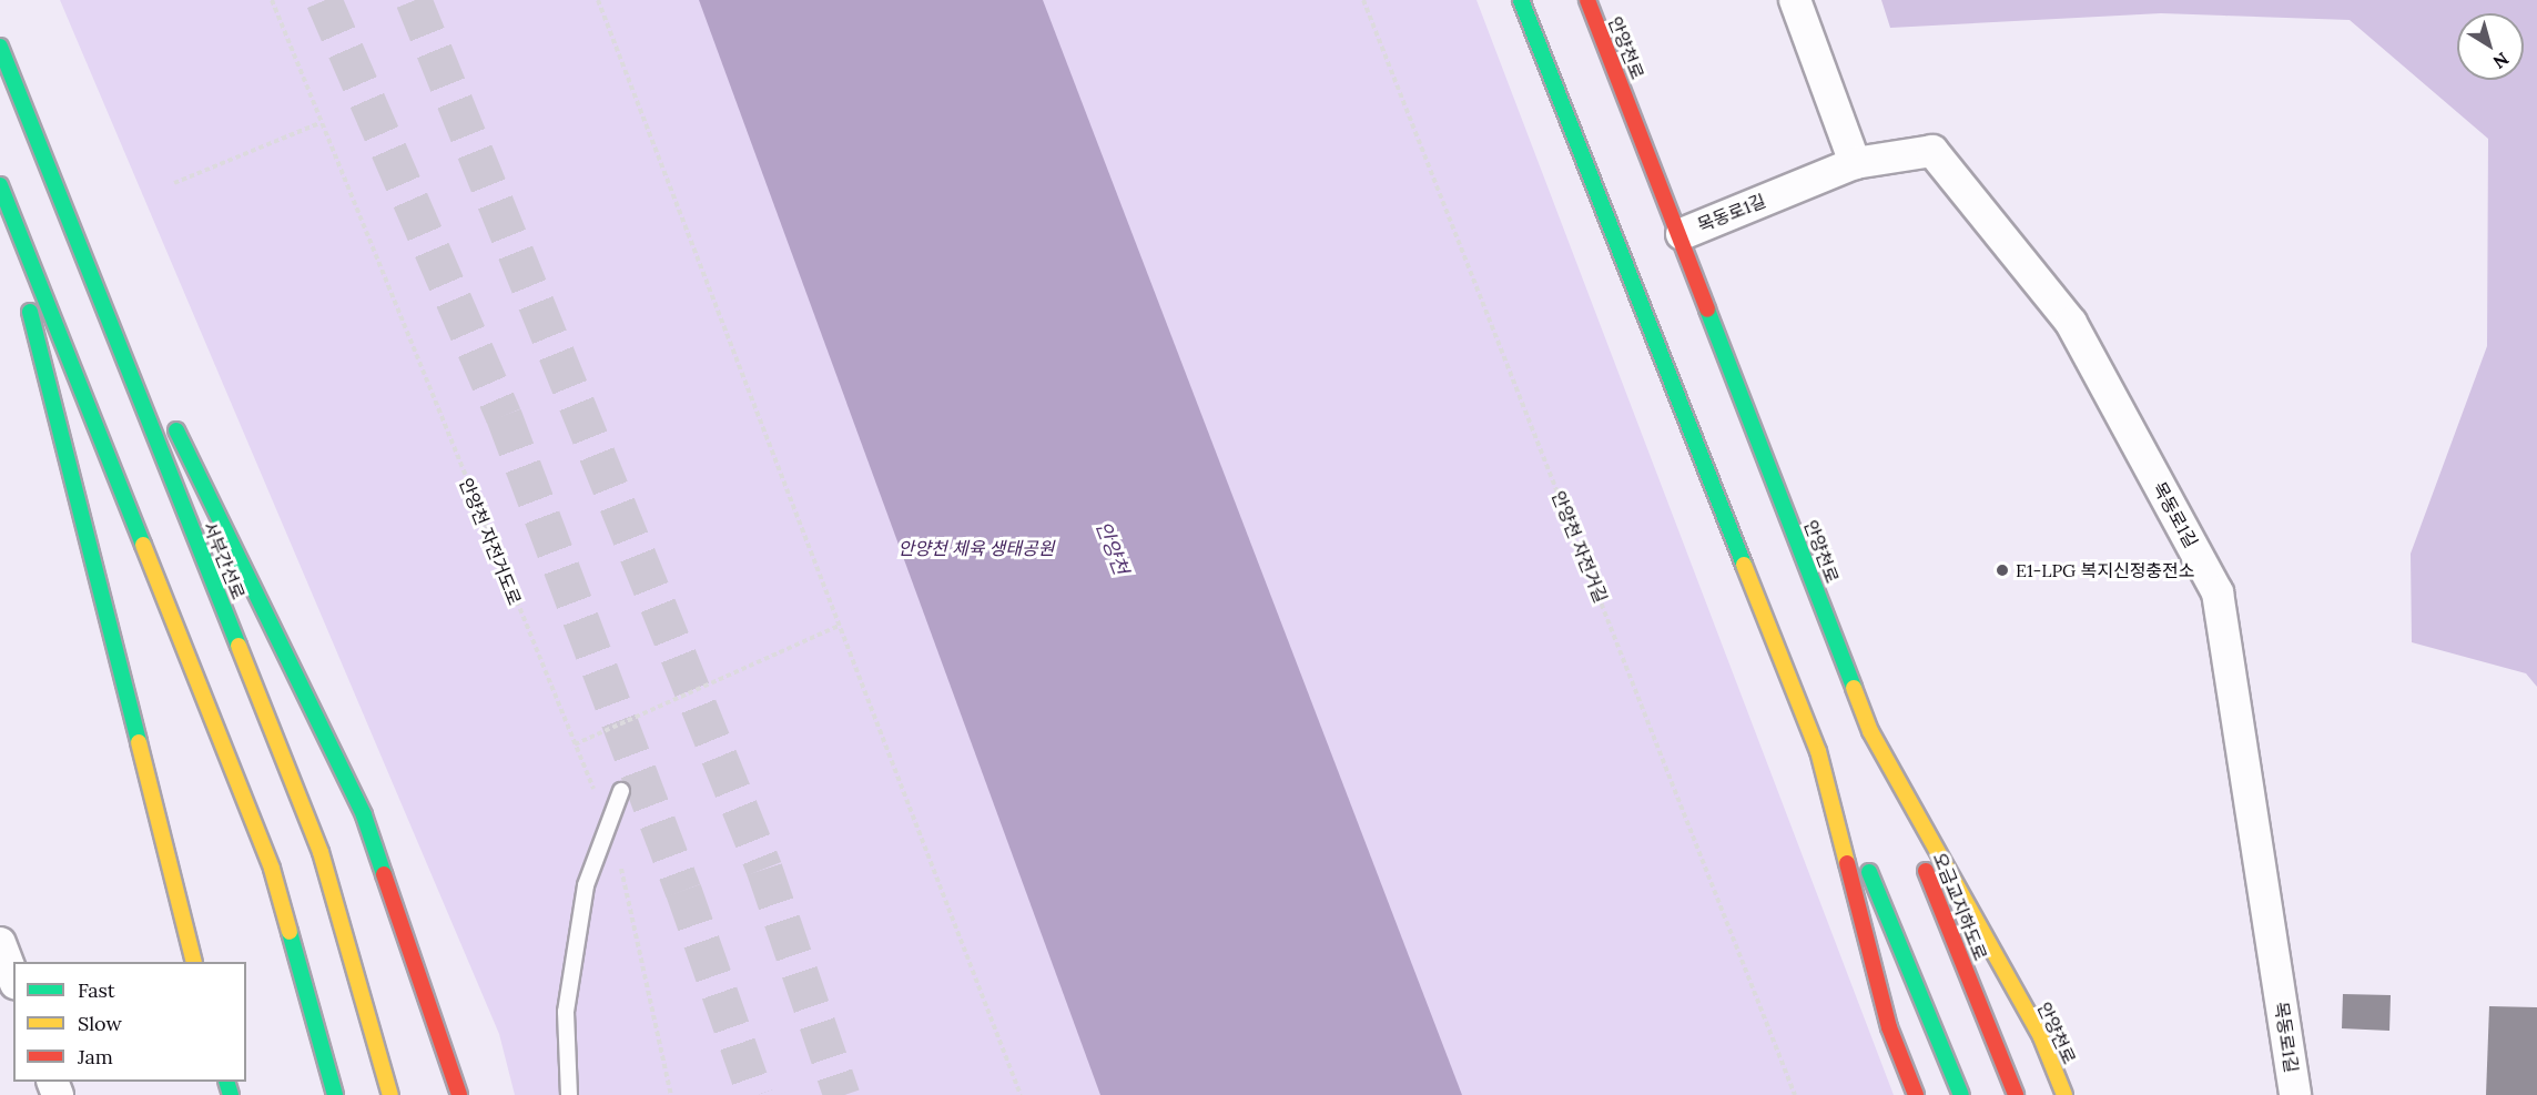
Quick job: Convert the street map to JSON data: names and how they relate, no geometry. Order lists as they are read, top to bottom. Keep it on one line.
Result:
{"streets":{"main road":["안양천로","서부간선로","오금교지하도로"],"street":["목동로1길"],"path":["안양천 자전거도로","안양천 자전거길"]},"crossings":[["안양천로","목동로1길"],["안양천로","오금교지하도로"]],"water":["안양천"],"parks":["안양천 체육 생태공원"],"places":["E1-LPG 복지신정충전소"],"legend":["Fast","Slow","Jam"],"north":"bottom right"}
